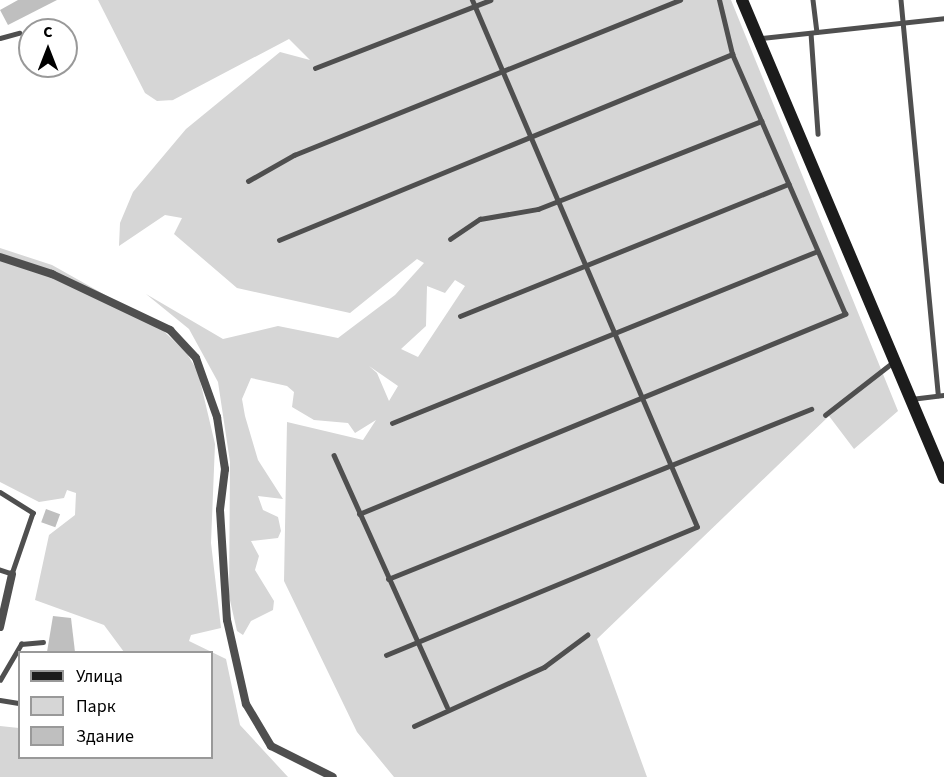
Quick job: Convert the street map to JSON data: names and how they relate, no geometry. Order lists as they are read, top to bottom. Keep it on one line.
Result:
{"legend":["Улица","Парк","Здание"],"north":"top"}
